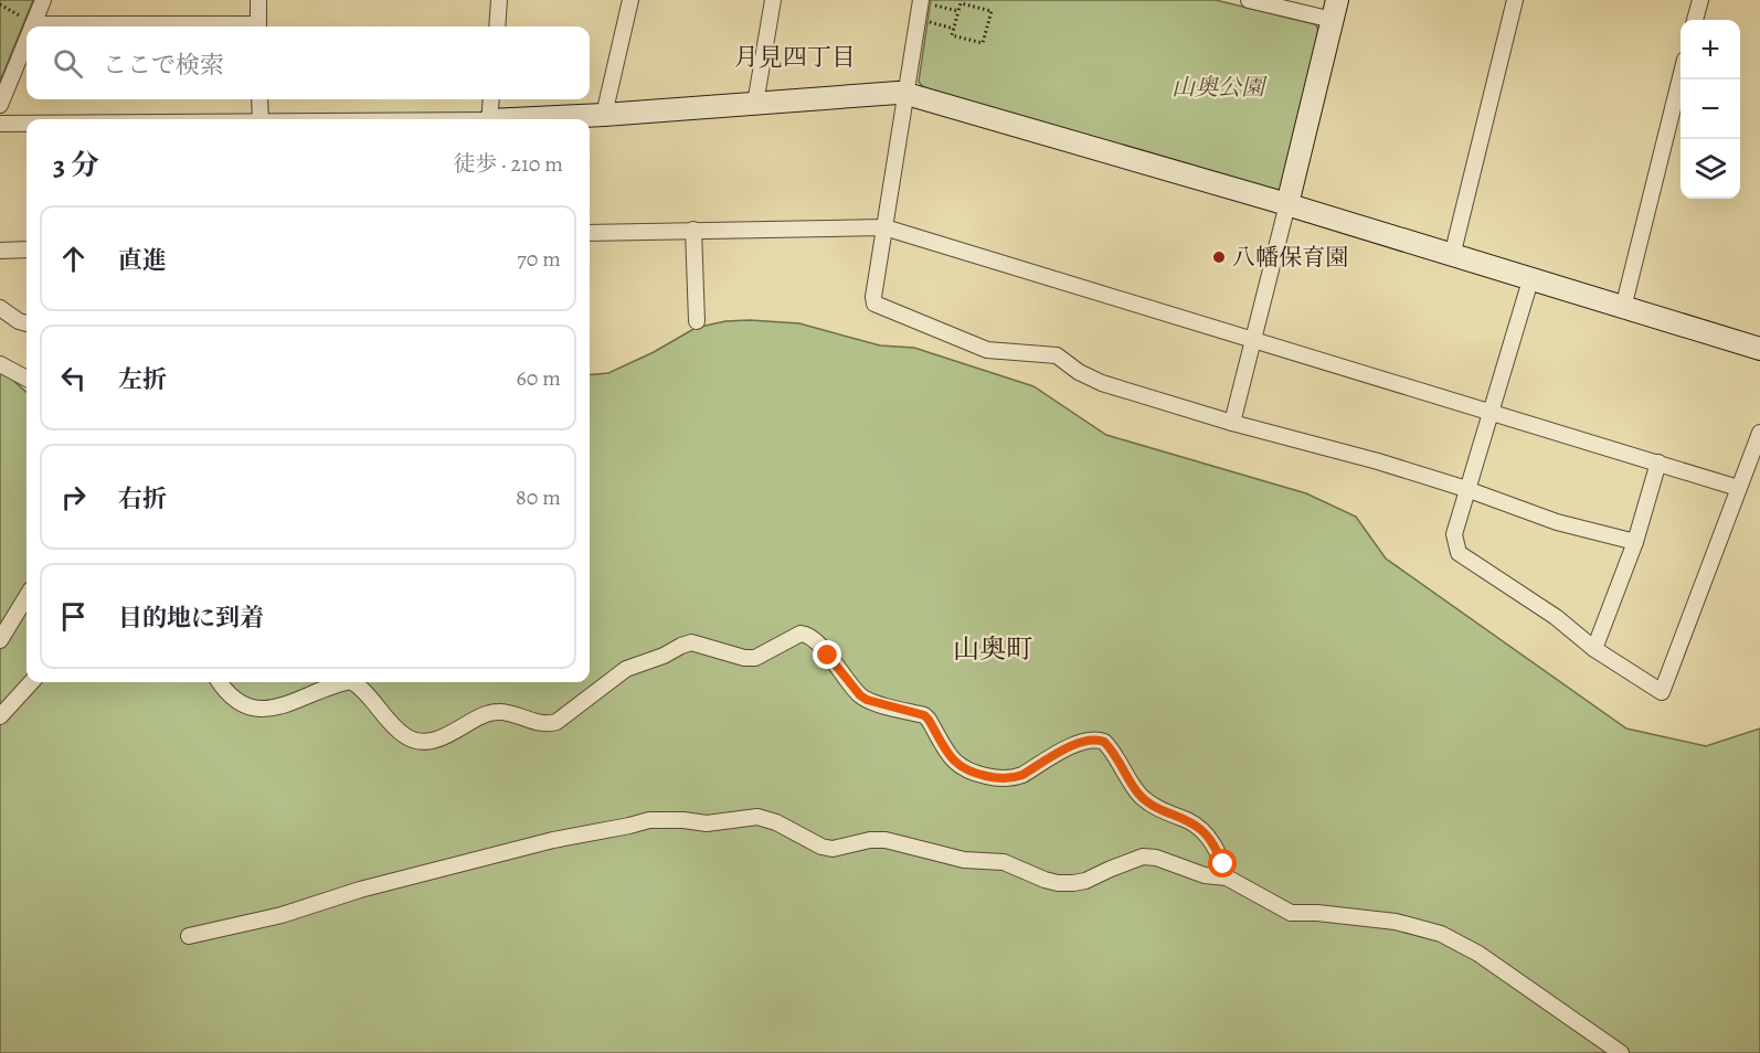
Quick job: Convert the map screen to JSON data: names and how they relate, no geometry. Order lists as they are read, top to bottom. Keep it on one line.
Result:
{"districts":["月見四丁目","山奥町"],"parks":["山奥公園"],"places":["八幡保育園"],"page":{"map_buttons":["+","−"],"search":"ここで検索","heading":["3 分","徒歩 · 210 m"],"list":[["直進","70 m"],["左折","60 m"],["右折","80 m"],"目的地に到着"]}}
